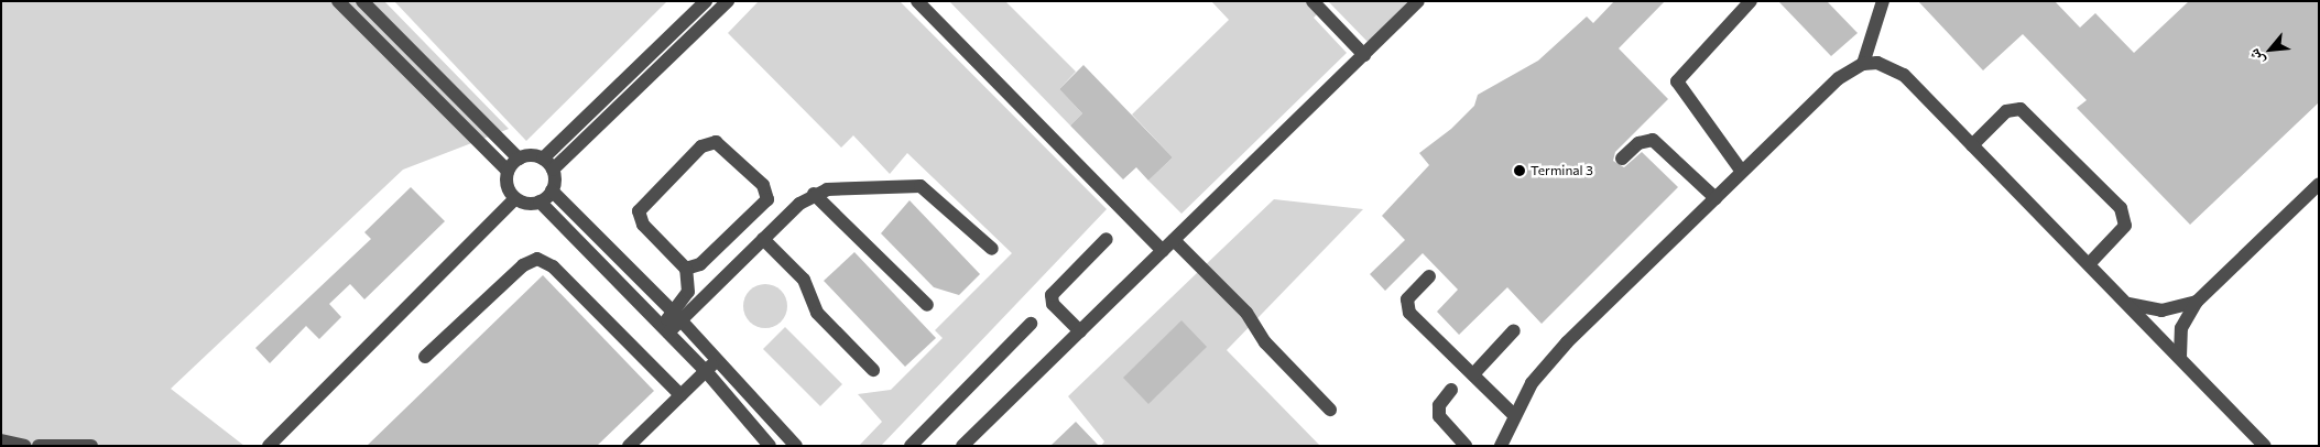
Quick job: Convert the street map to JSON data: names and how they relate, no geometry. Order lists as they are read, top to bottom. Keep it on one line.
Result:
{"places":["Terminal 3"],"north":"bottom left"}
